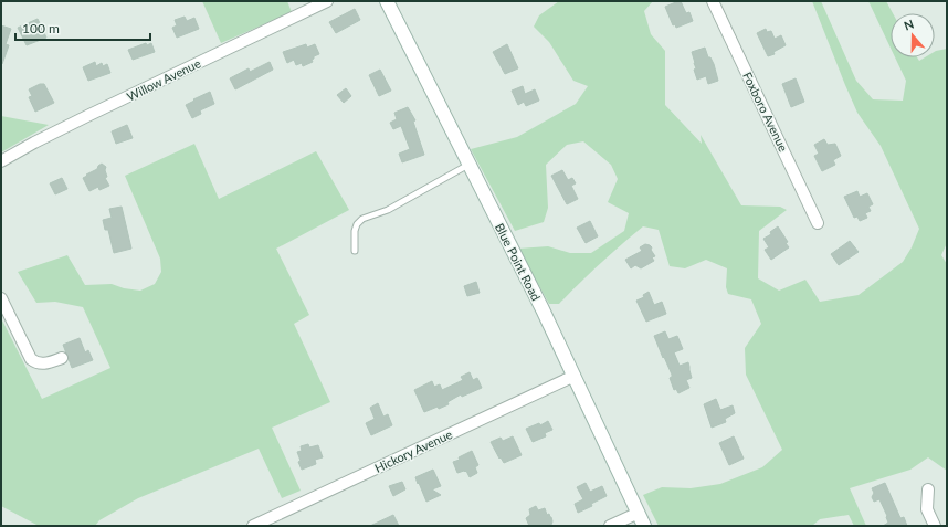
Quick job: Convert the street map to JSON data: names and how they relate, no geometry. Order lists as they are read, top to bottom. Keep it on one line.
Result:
{"streets":{"street":["Willow Avenue","Foxboro Avenue","Blue Point Road","Hickory Avenue"]},"crossings":[["Blue Point Road","Hickory Avenue"]],"scale_bar":"100 m","north":"top"}
